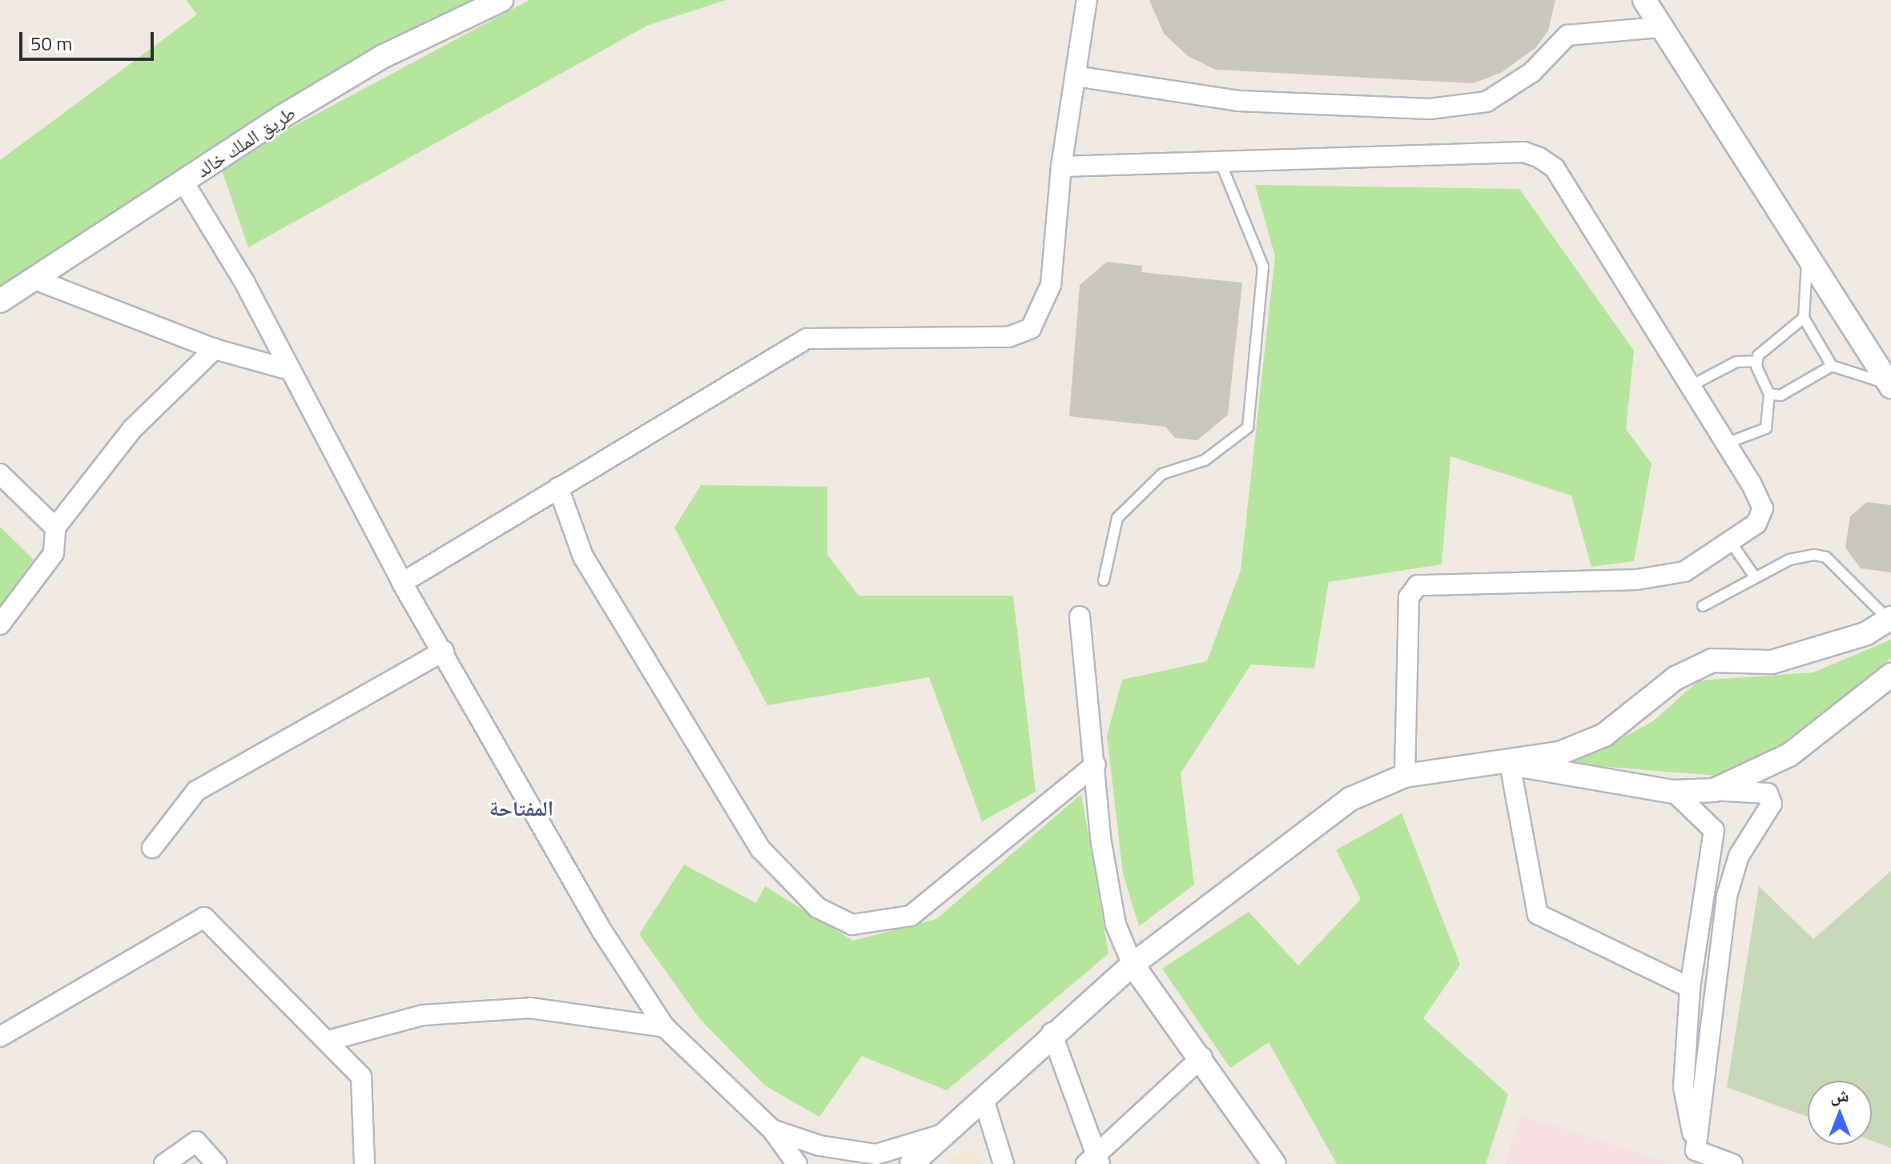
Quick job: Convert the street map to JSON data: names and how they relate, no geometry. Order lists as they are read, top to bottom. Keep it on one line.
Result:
{"streets":{"street":["طريق الملك خالد"]},"districts":["المفتاحة"],"scale_bar":"50 m","north":"top"}
